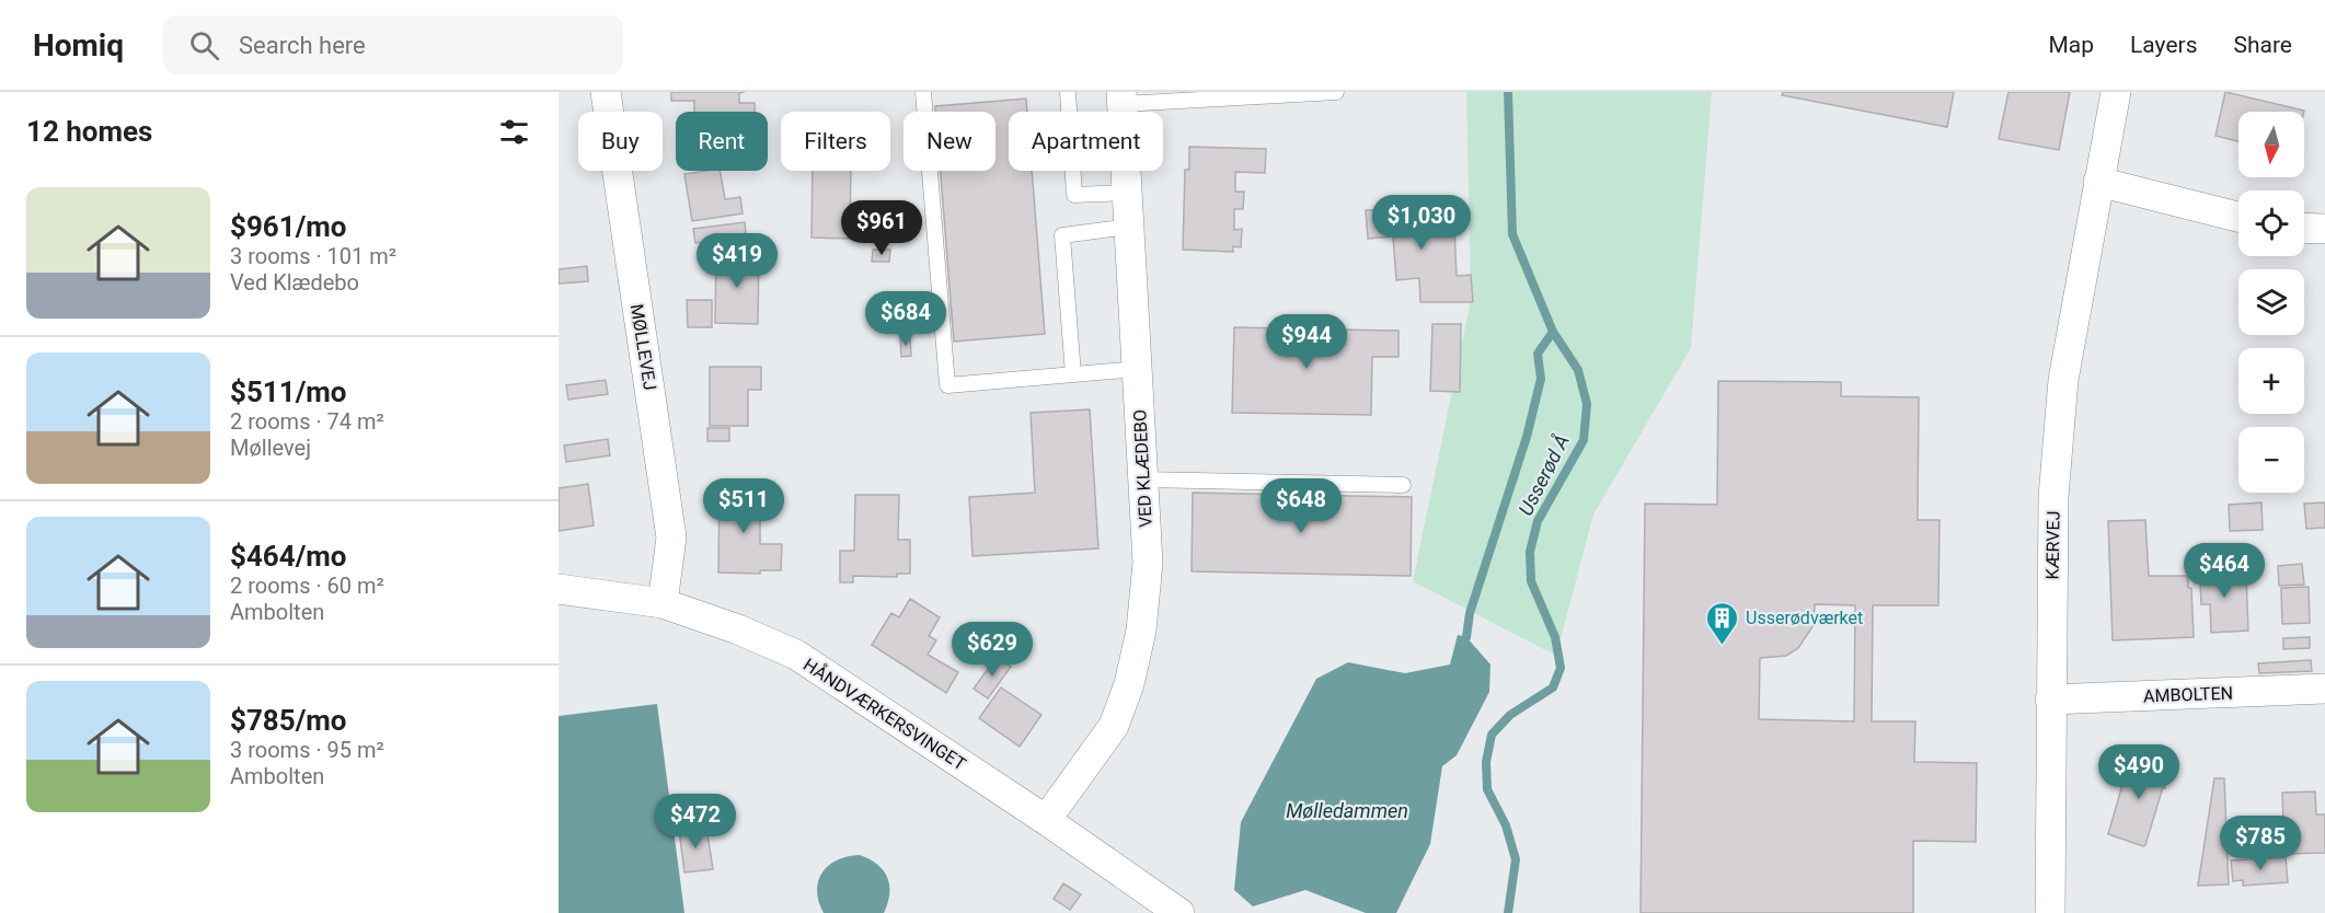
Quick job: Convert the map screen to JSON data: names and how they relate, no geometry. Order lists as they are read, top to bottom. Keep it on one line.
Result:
{"streets":{"street":["MØLLEVEJ","VED KLÆDEBO","KÆRVEJ","AMBOLTEN","HÅNDVÆRKERSVINGET"]},"crossings":[["MØLLEVEJ","HÅNDVÆRKERSVINGET"],["VED KLÆDEBO","HÅNDVÆRKERSVINGET"],["KÆRVEJ","AMBOLTEN"]],"water":["Usserød Å","Mølledammen"],"places":{"building":["Usserødværket"]},"north":"bottom","page":{"header":"Homiq","search":"Search here","nav":["Map","Layers","Share"],"heading":"12 homes","map_buttons":["+","−"],"chip":["Buy","Rent","Filters","New","Apartment"],"list":[{"name":"$961/mo","note":"3 rooms · 101 m² · Ved Klædebo"},{"name":"$511/mo","note":"2 rooms · 74 m² · Møllevej"},{"name":"$464/mo","note":"2 rooms · 60 m² · Ambolten"},{"name":"$785/mo","note":"3 rooms · 95 m² · Ambolten"}],"price":["$1,030","$961","$419","$684","$944","$511","$648","$464","$629","$490","$472","$785"]}}
